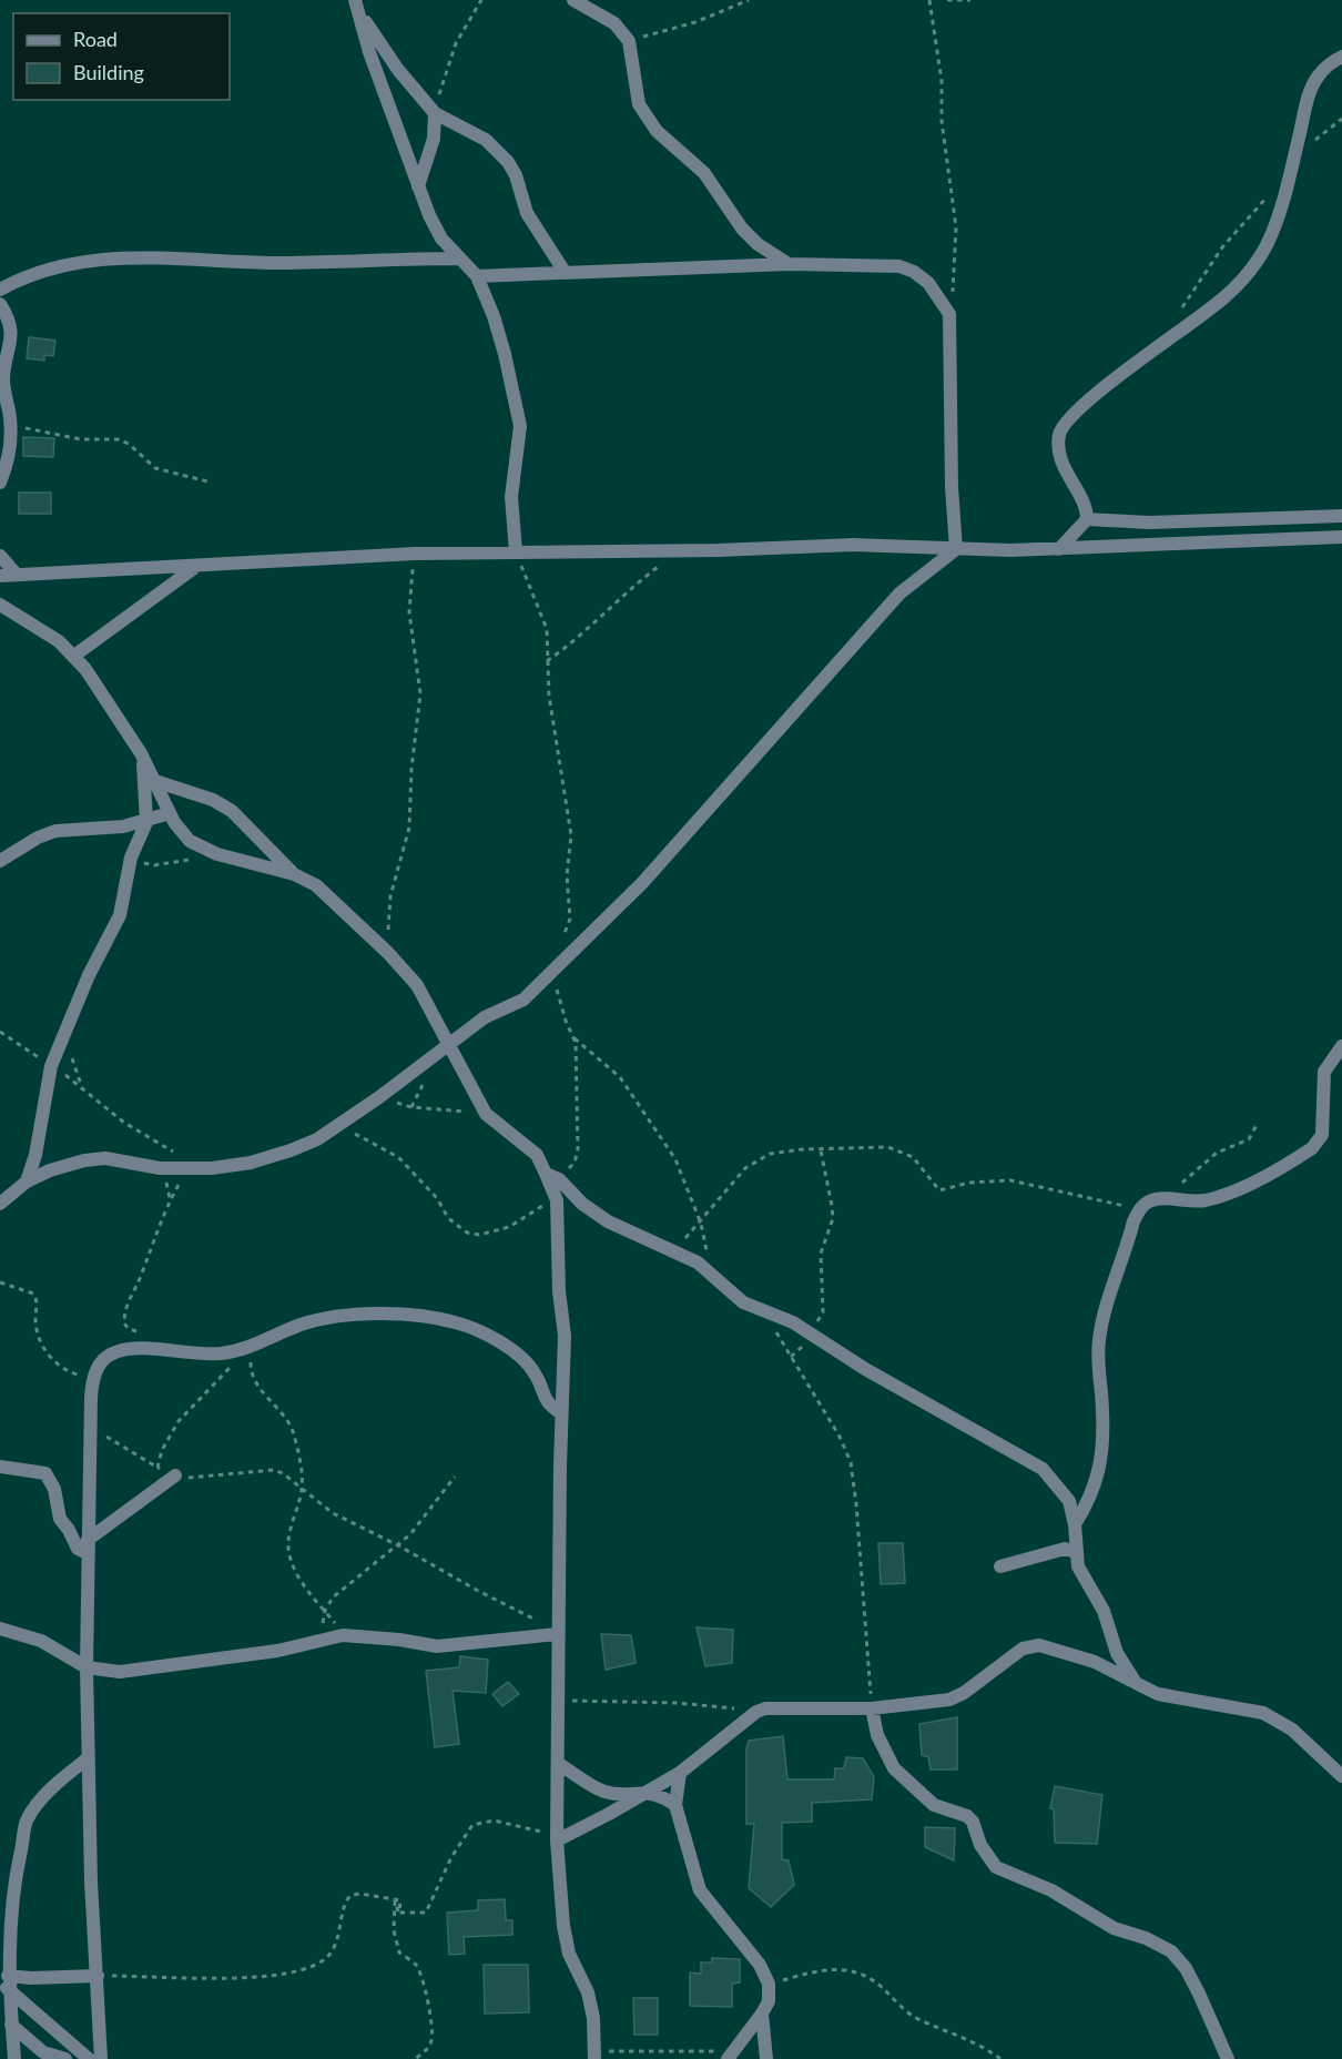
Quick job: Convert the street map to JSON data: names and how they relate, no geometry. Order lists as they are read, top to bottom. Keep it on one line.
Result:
{"legend":["Road","Building"]}
